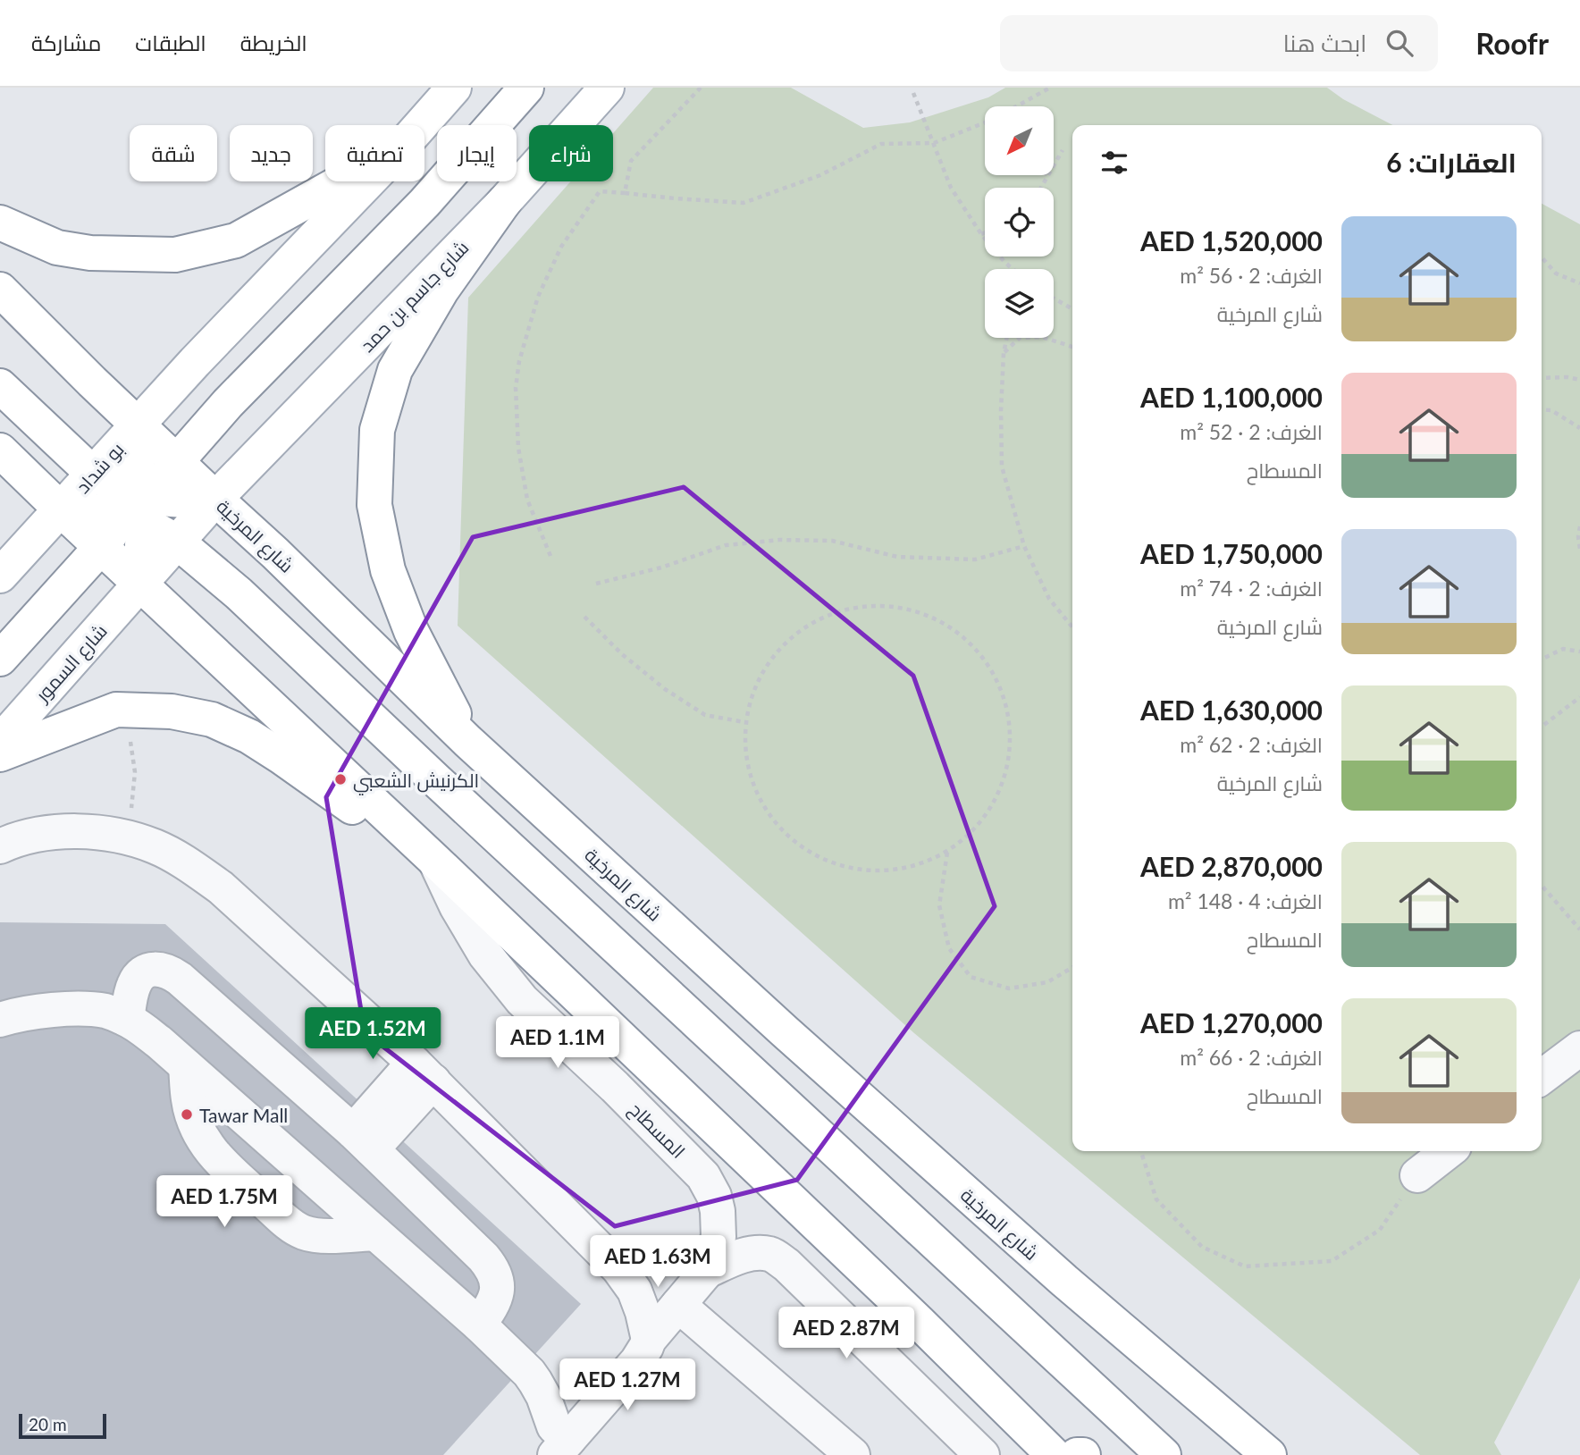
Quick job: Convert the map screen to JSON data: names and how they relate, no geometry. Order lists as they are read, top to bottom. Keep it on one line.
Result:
{"streets":{"main road":["شارع جاسم بن حمد","بو شداد","شارع المرخية","شارع السمور"],"street":["المسطاح"]},"crossings":[["شارع جاسم بن حمد","شارع المرخية"],["بو شداد","شارع المرخية"]],"places":["الكرنيش الشعبي","Tawar Mall"],"scale_bar":"20 m","north":"bottom left","page":{"header":"Roofr","search":"ابحث هنا","nav":["الخريطة","الطبقات","مشاركة"],"chip":["شراء","إيجار","تصفية","جديد","شقة"],"heading":"العقارات: 6","list":[{"name":"AED 1,520,000","note":"الغرف: 2 · 56 m² · شارع المرخية"},{"name":"AED 1,100,000","note":"الغرف: 2 · 52 m² · المسطاح"},{"name":"AED 1,750,000","note":"الغرف: 2 · 74 m² · شارع المرخية"},{"name":"AED 1,630,000","note":"الغرف: 2 · 62 m² · شارع المرخية"},{"name":"AED 2,870,000","note":"الغرف: 4 · 148 m² · المسطاح"},{"name":"AED 1,270,000","note":"الغرف: 2 · 66 m² · المسطاح"}],"price":["AED 1.52M","AED 1.1M","AED 1.75M","AED 1.63M","AED 2.87M","AED 1.27M"],"scale":"20 m"}}
